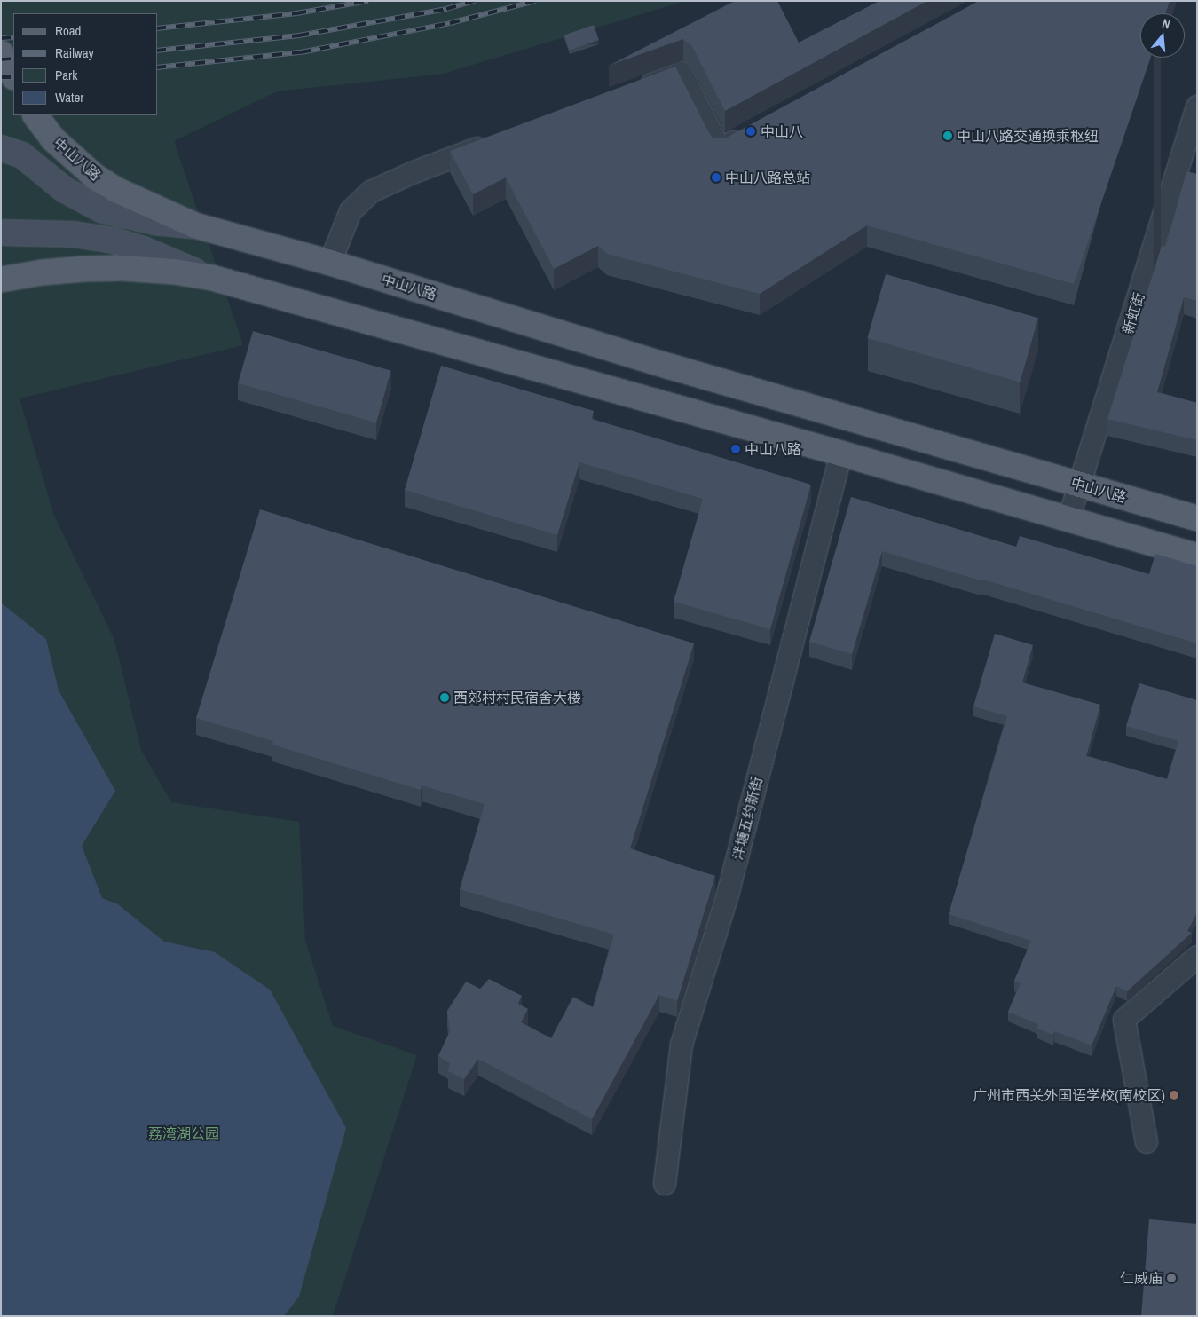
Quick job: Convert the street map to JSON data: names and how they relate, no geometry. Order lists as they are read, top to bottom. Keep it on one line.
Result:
{"streets":{"main road":["中山八路"],"street":["新虹街","泮塘五约新街"]},"crossings":[["中山八路","新虹街"]],"parks":["荔湾湖公园"],"places":["中山八","中山八路交通换乘枢纽","中山八路总站","中山八路","西郊村村民宿舍大楼","广州市西关外国语学校(南校区)","仁威庙"],"legend":["Road","Railway","Park","Water"],"north":"top"}
